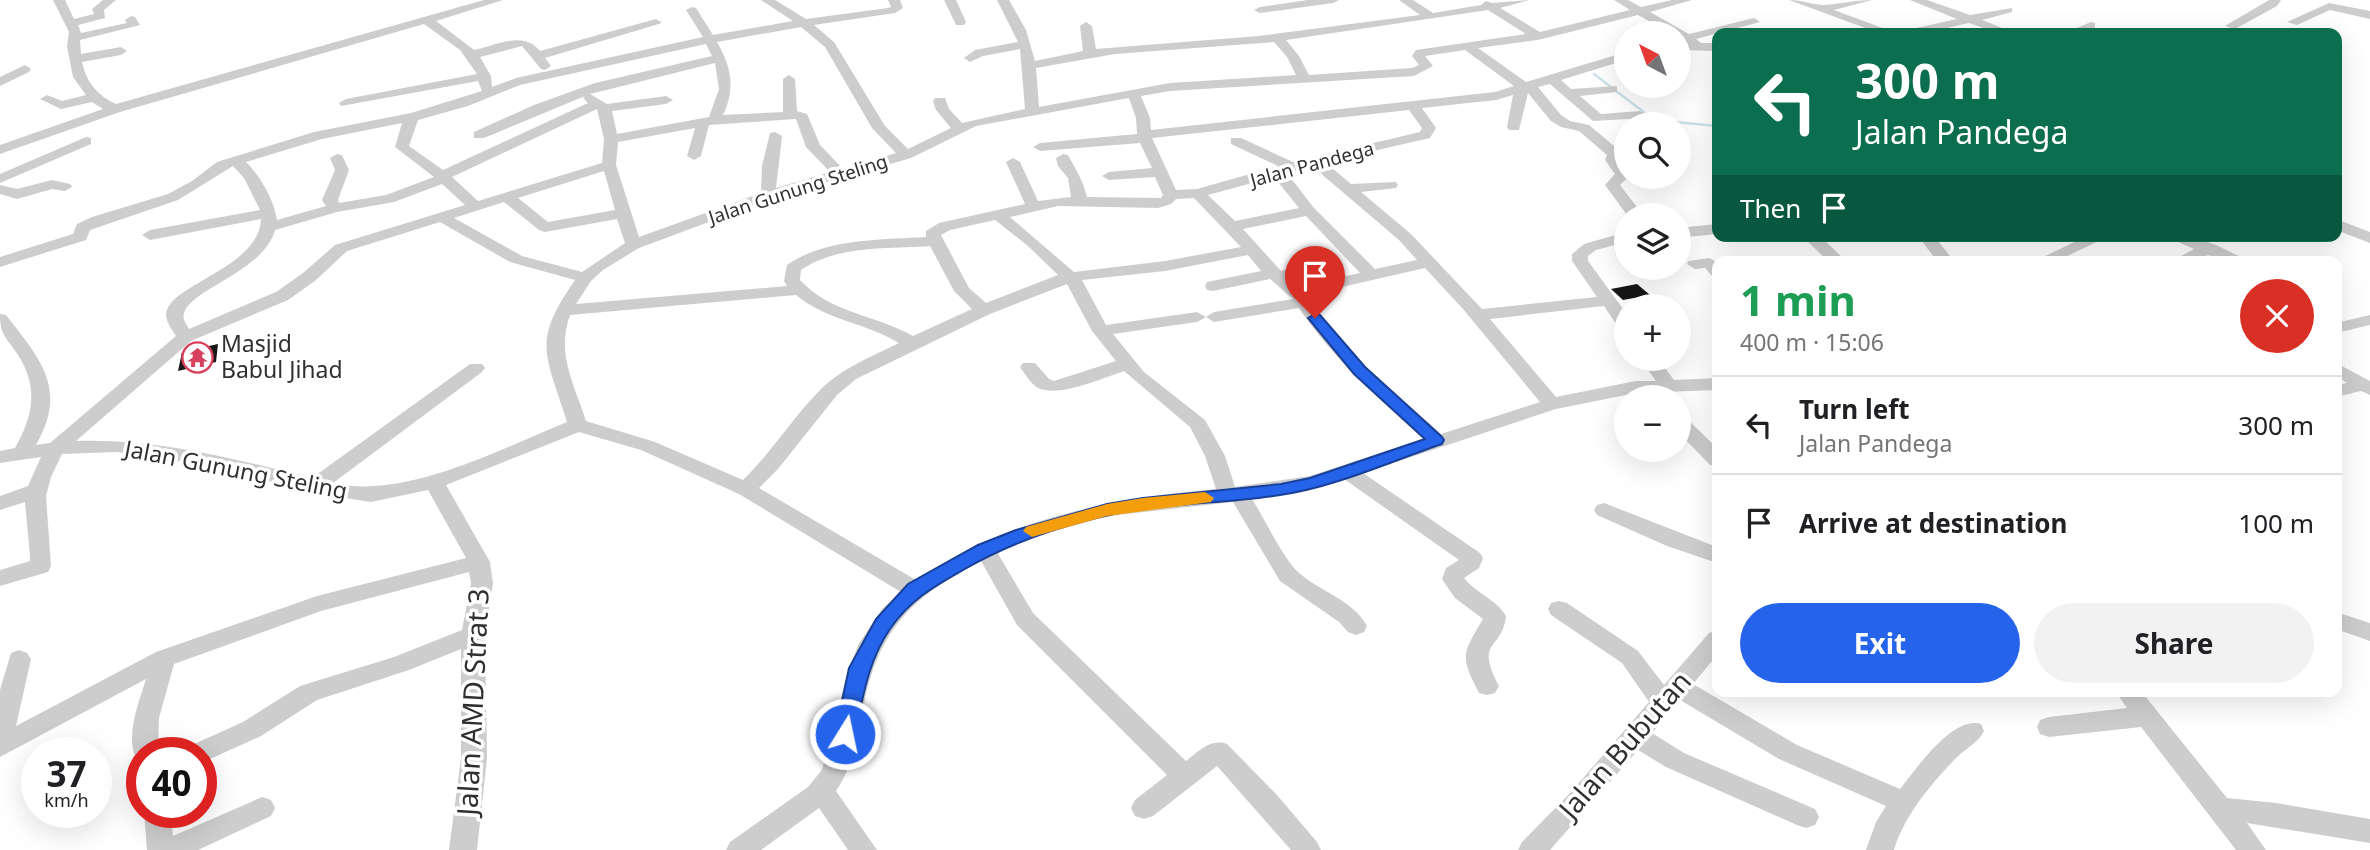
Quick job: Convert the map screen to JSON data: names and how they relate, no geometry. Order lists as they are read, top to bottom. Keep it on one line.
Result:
{"streets":{"street":["Jalan Pandega","Jalan Gunung Steling","Jalan AMD Strat 3","Jalan Bubutan"]},"crossings":[["Jalan Gunung Steling","Jalan AMD Strat 3"]],"places":{"temple":["Masjid Babul Jihad"]},"north":"top left","page":{"map_buttons":["+","−"],"turn":["300 m","Jalan Pandega"],"then":"Then","heading":["1 min","400 m · 15:06"],"list":[{"name":"Turn left","note":"Jalan Pandega","value":"300 m"},{"name":"Arrive at destination","value":"100 m"}],"buttons":["Exit","Share"],"speed":"37 km/h","limit":"40"}}
